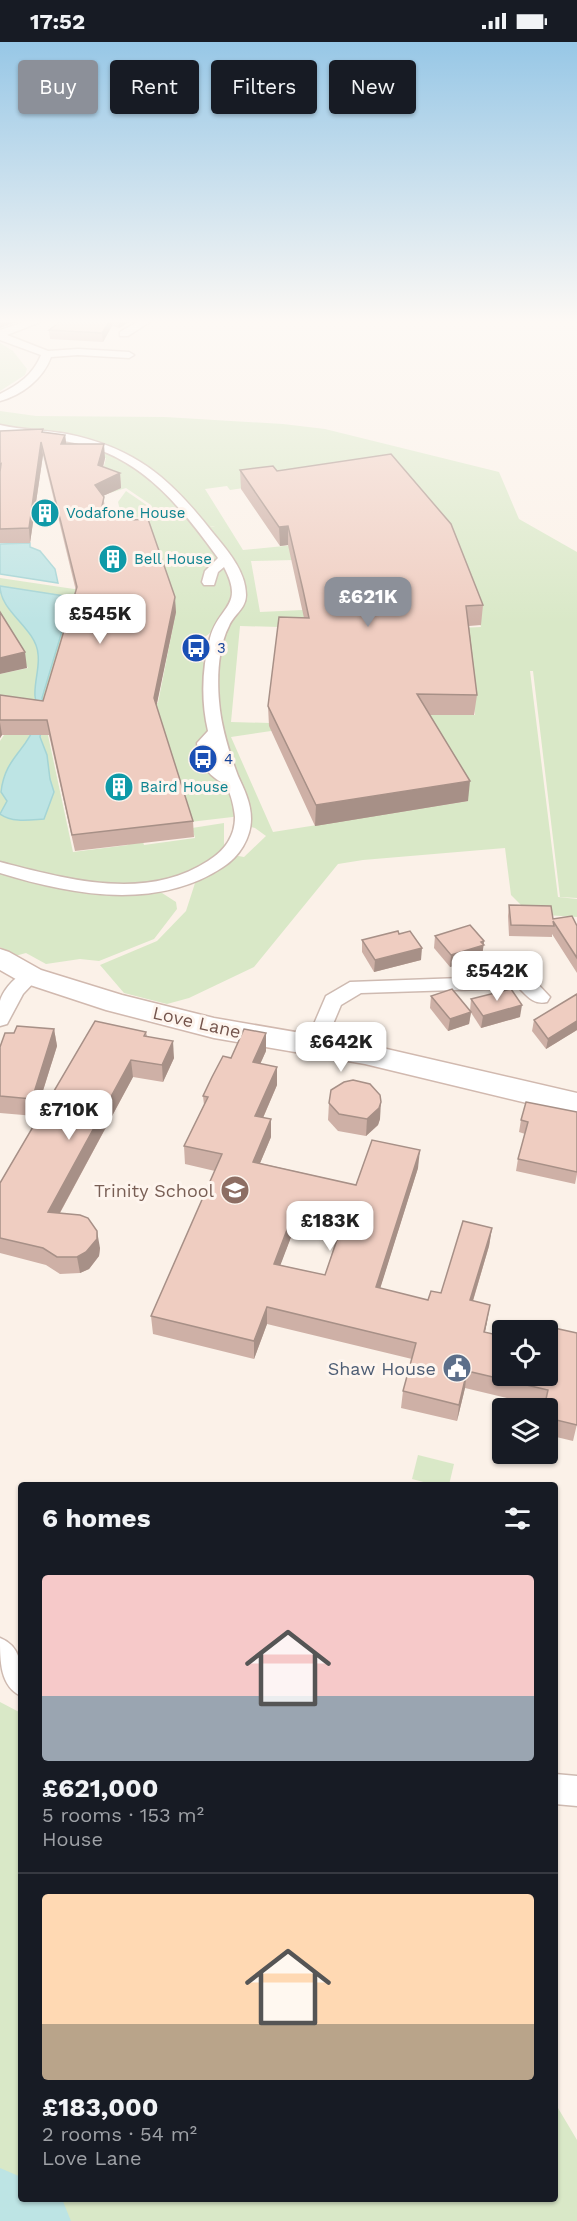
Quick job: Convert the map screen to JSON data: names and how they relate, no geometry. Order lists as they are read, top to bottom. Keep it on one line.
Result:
{"streets":{"street":["Love Lane"]},"places":{"building":["Vodafone House","Bell House","Baird House"],"bus stop":["3","4"],"school or university":["Trinity School"],"public building":["Shaw House"]},"page":{"status":"17:52","chip":["Buy","Rent","Filters","New"],"price":["£621K","£545K","£542K","£642K","£710K","£183K"],"heading":"6 homes","list":[{"name":"£621,000","note":"5 rooms · 153 m² · House"},{"name":"£183,000","note":"2 rooms · 54 m² · Love Lane"}]}}
